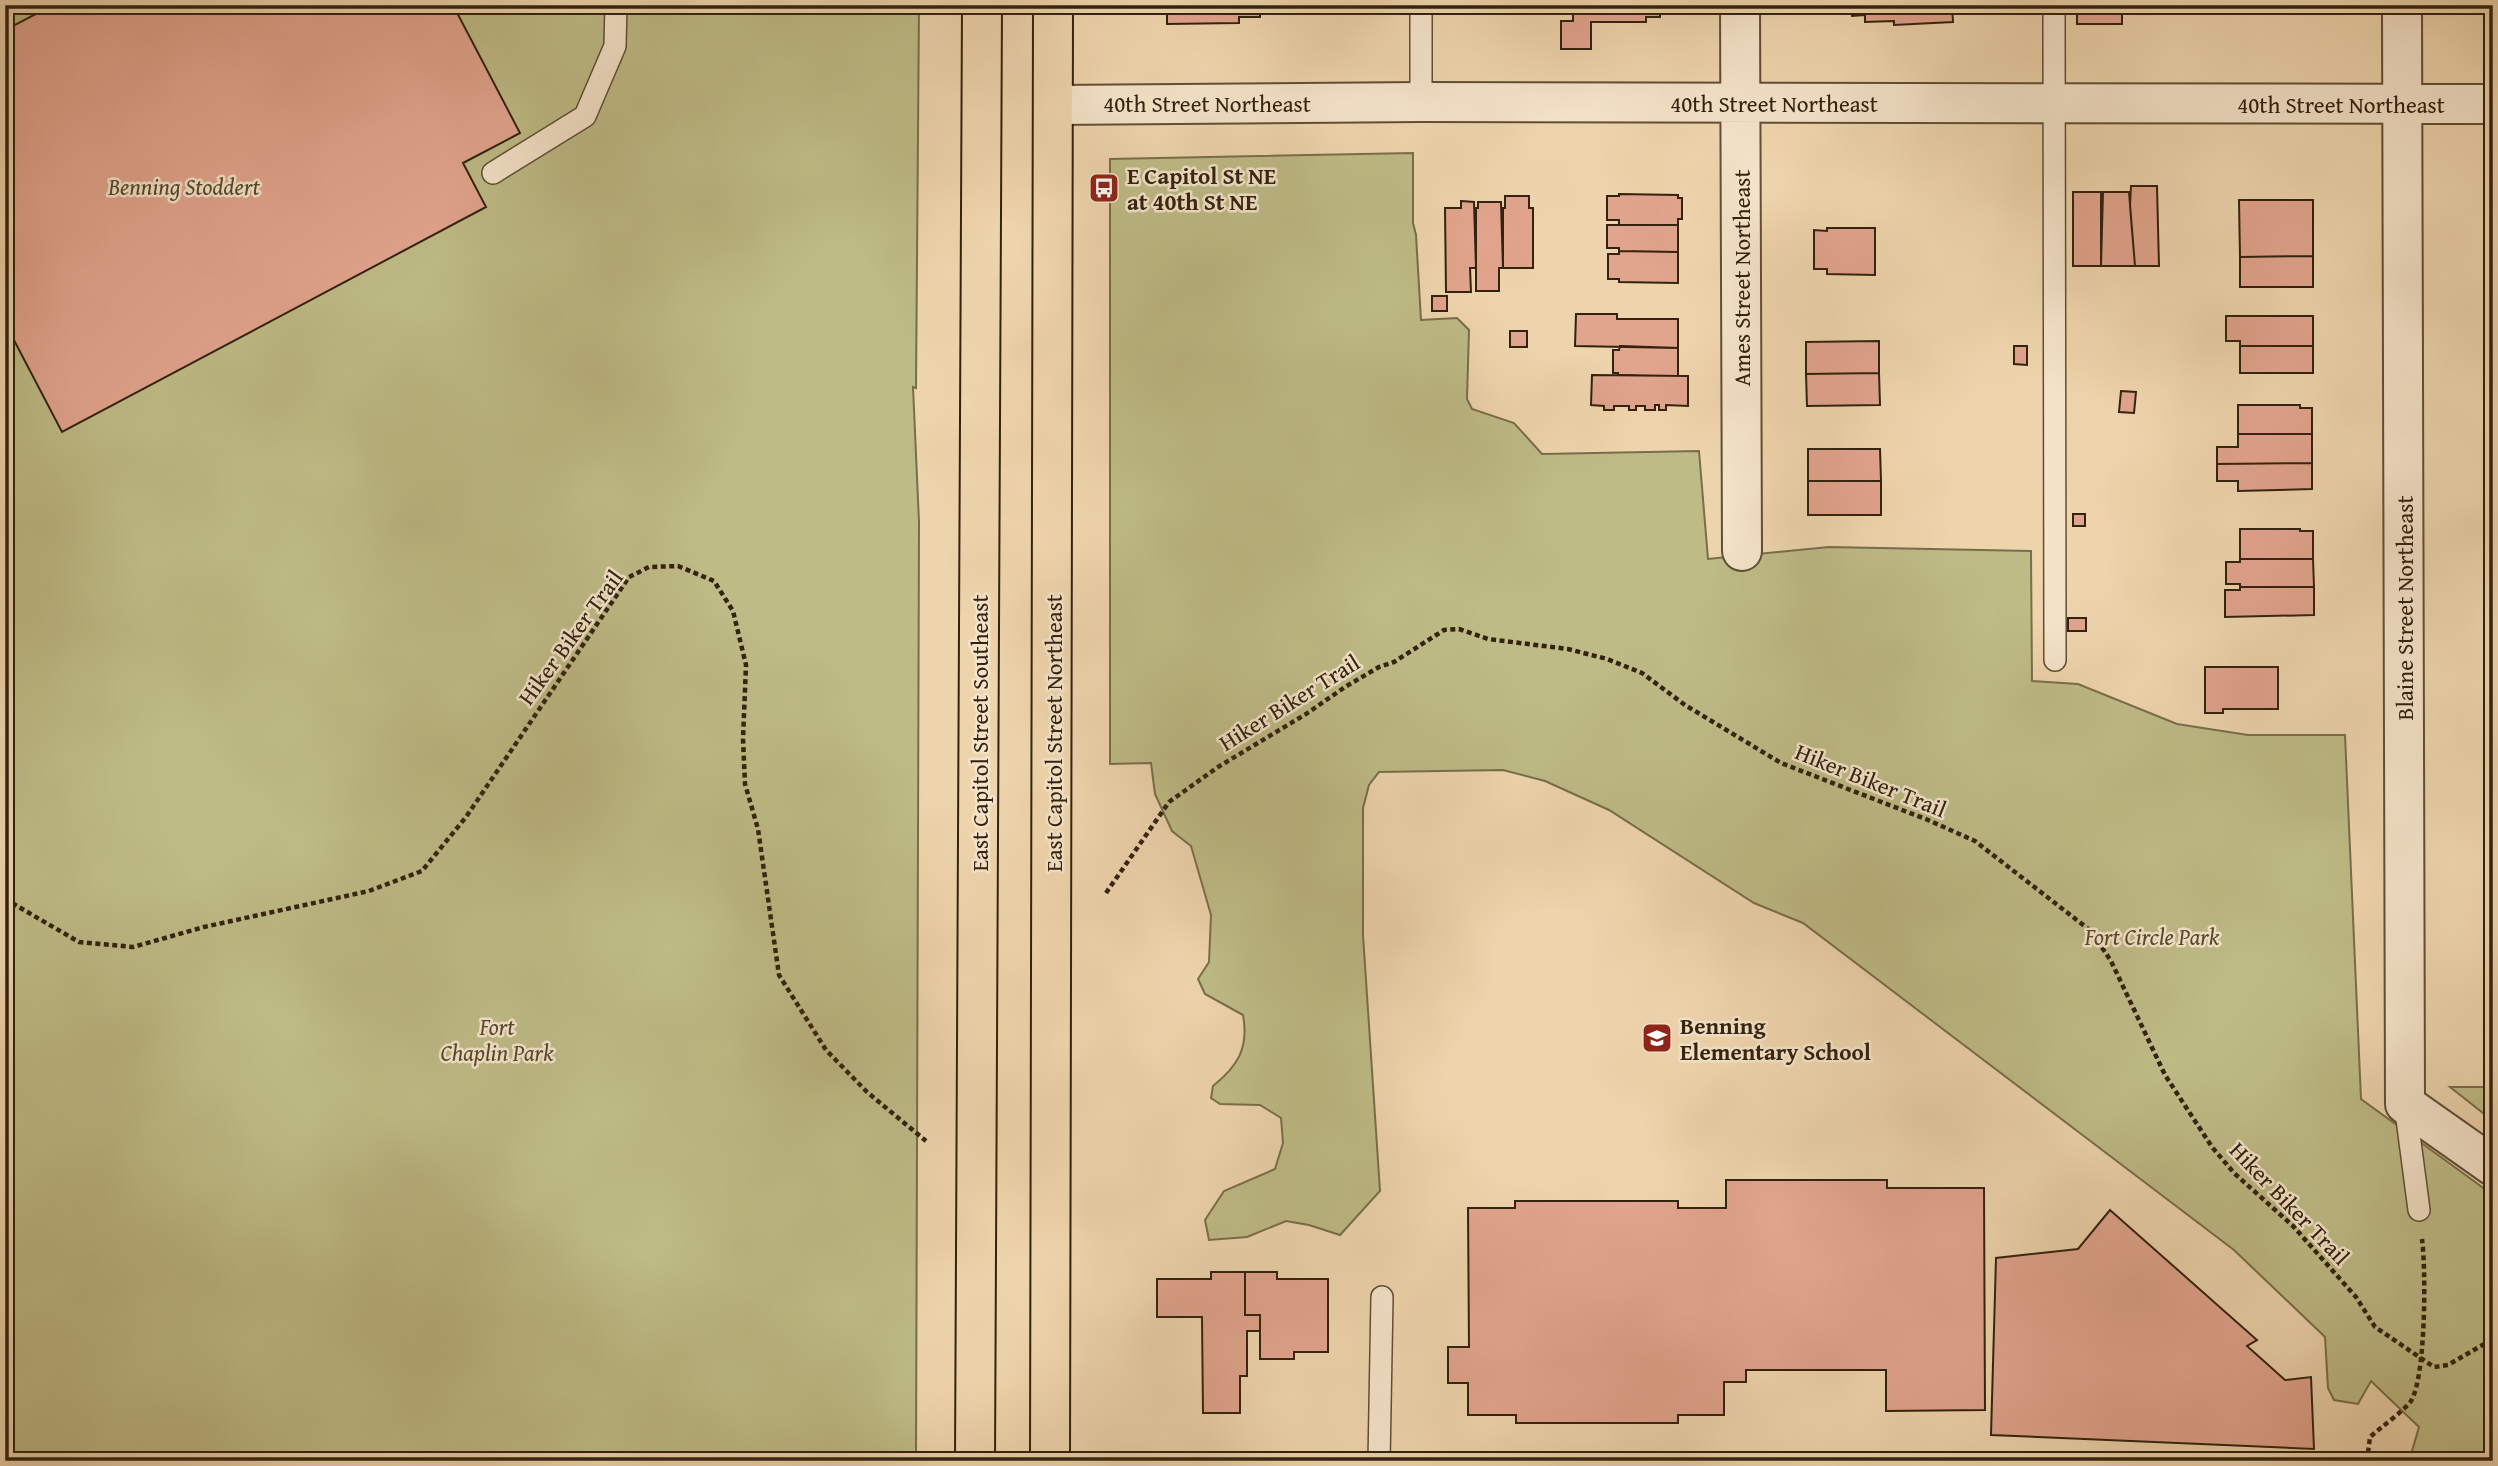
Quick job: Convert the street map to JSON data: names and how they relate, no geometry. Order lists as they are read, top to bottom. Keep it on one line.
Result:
{"streets":{"main road":["East Capitol Street Southeast","East Capitol Street Northeast"],"street":["40th Street Northeast","Ames Street Northeast","Blaine Street Northeast"],"path":["Hiker Biker Trail"]},"crossings":[["40th Street Northeast","Ames Street Northeast"],["40th Street Northeast","Blaine Street Northeast"],["40th Street Northeast","East Capitol Street Northeast"]],"parks":["Benning Stoddert","Fort Circle Park","Fort Chaplin Park"],"places":{"bus stop":["E Capitol St NE at 40th St NE"],"school or university":["Benning Elementary School"]}}
